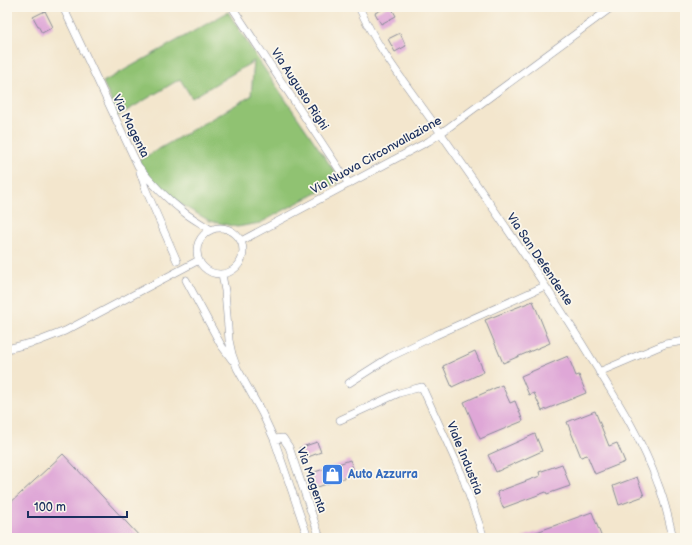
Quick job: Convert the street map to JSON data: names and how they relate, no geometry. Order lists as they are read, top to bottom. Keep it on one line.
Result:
{"streets":{"street":["Via Augusto Righi","Via Magenta","Via Nuova Circonvallazione","Via San Defendente","Viale Industria"]},"crossings":[["Via Augusto Righi","Via Nuova Circonvallazione"],["Via Magenta","Via Nuova Circonvallazione"],["Via Nuova Circonvallazione","Via San Defendente"]],"places":{"shop":["Auto Azzurra"]},"scale_bar":"100 m"}
